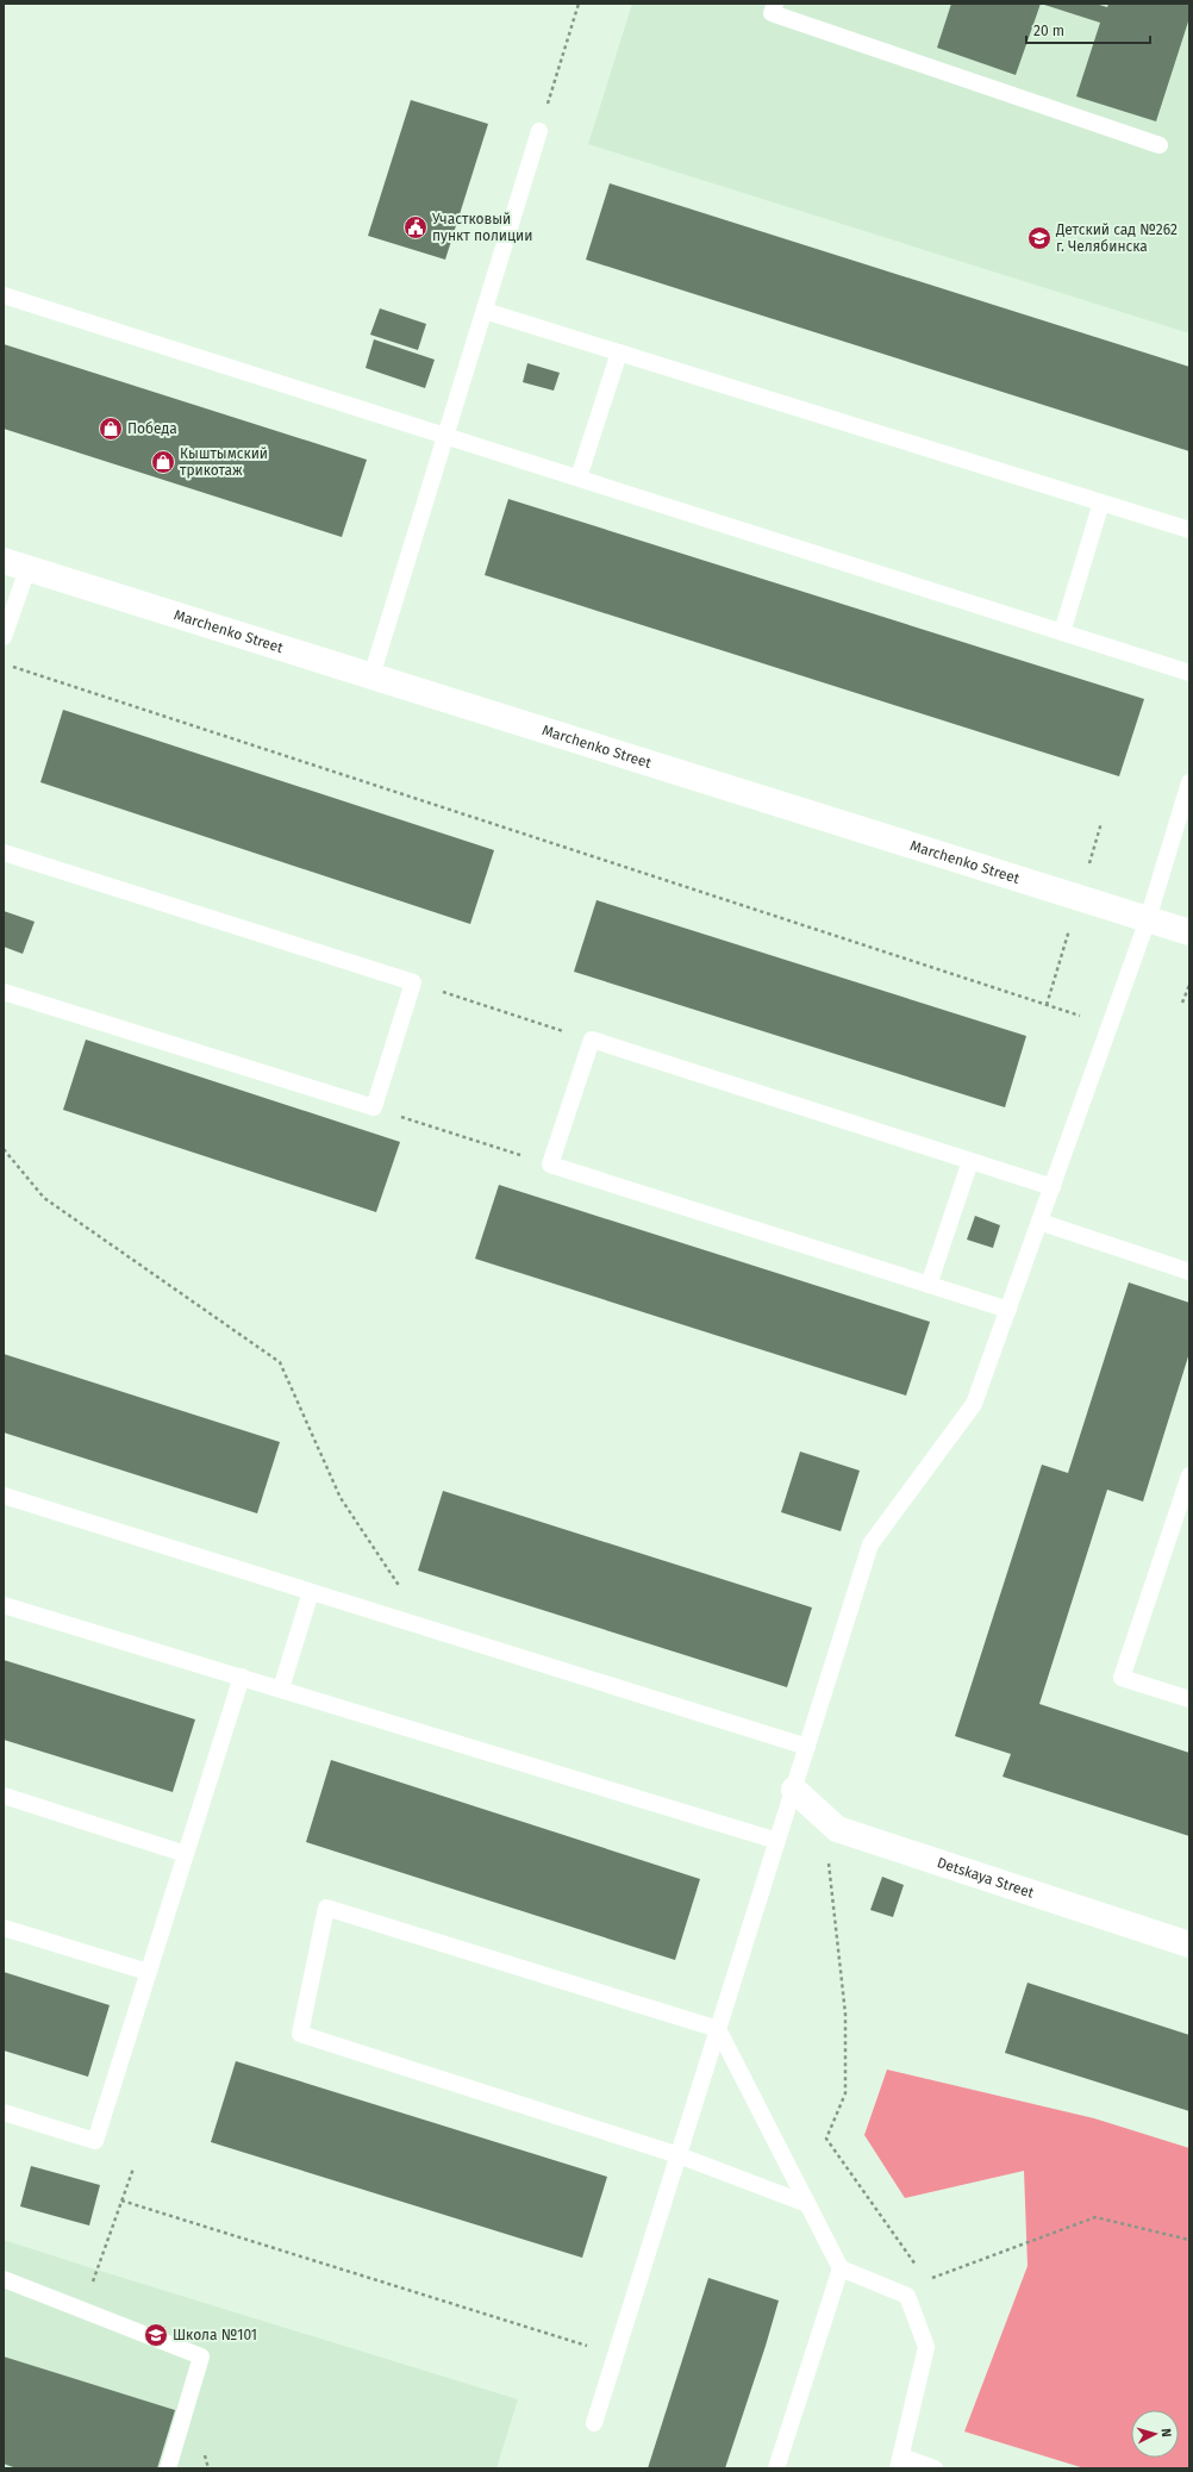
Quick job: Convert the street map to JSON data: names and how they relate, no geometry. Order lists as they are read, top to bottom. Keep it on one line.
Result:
{"streets":{"street":["Marchenko Street","Detskaya Street"]},"places":{"public building":["Участковый пункт полиции"],"school or university":["Детский сад №262 г. Челябинска","Школа №101"],"shop":["Победа","Кыштымский трикотаж"]},"scale_bar":"20 m","north":"right"}
